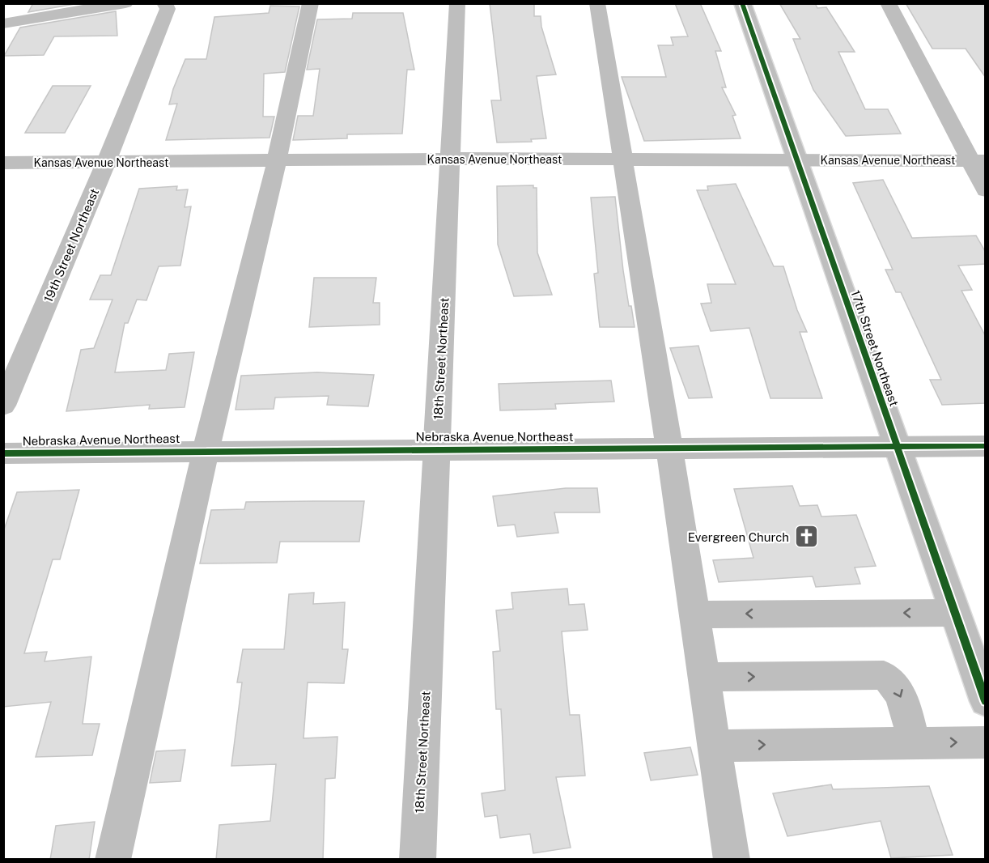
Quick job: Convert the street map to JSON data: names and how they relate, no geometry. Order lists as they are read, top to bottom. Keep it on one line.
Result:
{"streets":{"street":["Kansas Avenue Northeast","19th Street Northeast","17th Street Northeast","18th Street Northeast","Nebraska Avenue Northeast"]},"crossings":[["Kansas Avenue Northeast","19th Street Northeast"],["Kansas Avenue Northeast","17th Street Northeast"],["Kansas Avenue Northeast","18th Street Northeast"],["17th Street Northeast","Nebraska Avenue Northeast"],["18th Street Northeast","Nebraska Avenue Northeast"]],"places":{"church":["Evergreen Church"]}}
